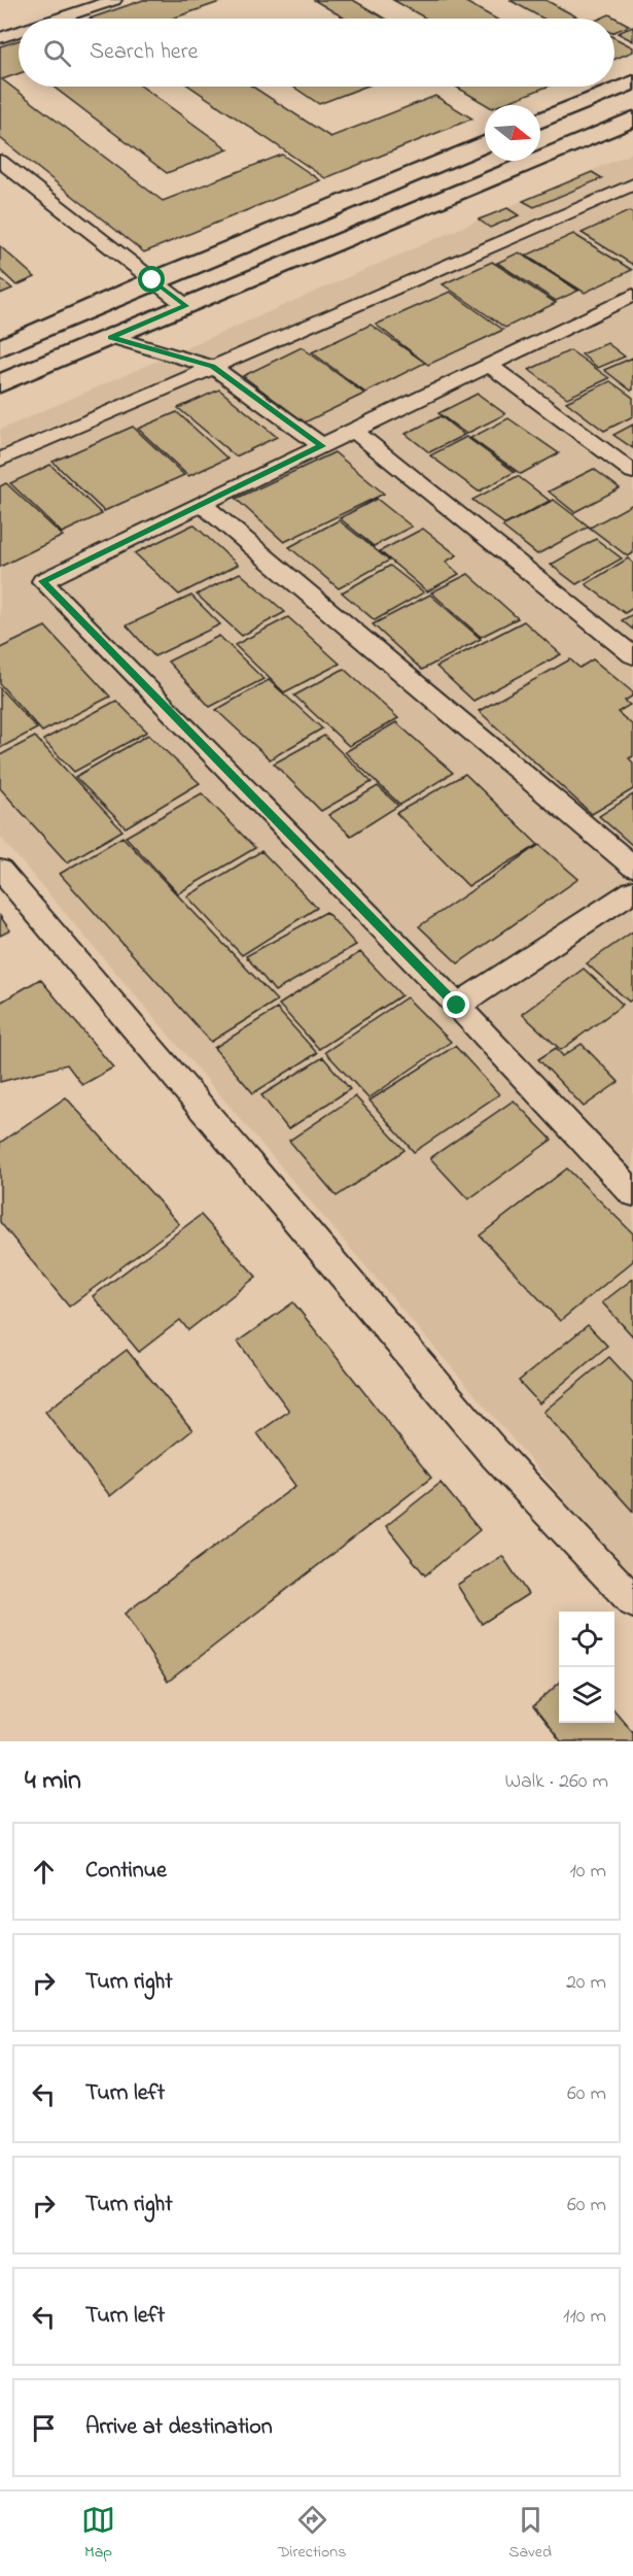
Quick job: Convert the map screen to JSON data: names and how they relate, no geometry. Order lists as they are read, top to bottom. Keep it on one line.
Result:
{"north":"right","page":{"search":"Search here","heading":["4 min","Walk · 260 m"],"list":[["Continue","10 m"],["Turn right","20 m"],["Turn left","60 m"],["Turn right","60 m"],["Turn left","110 m"],"Arrive at destination"],"nav":["Map","Directions","Saved"]}}
